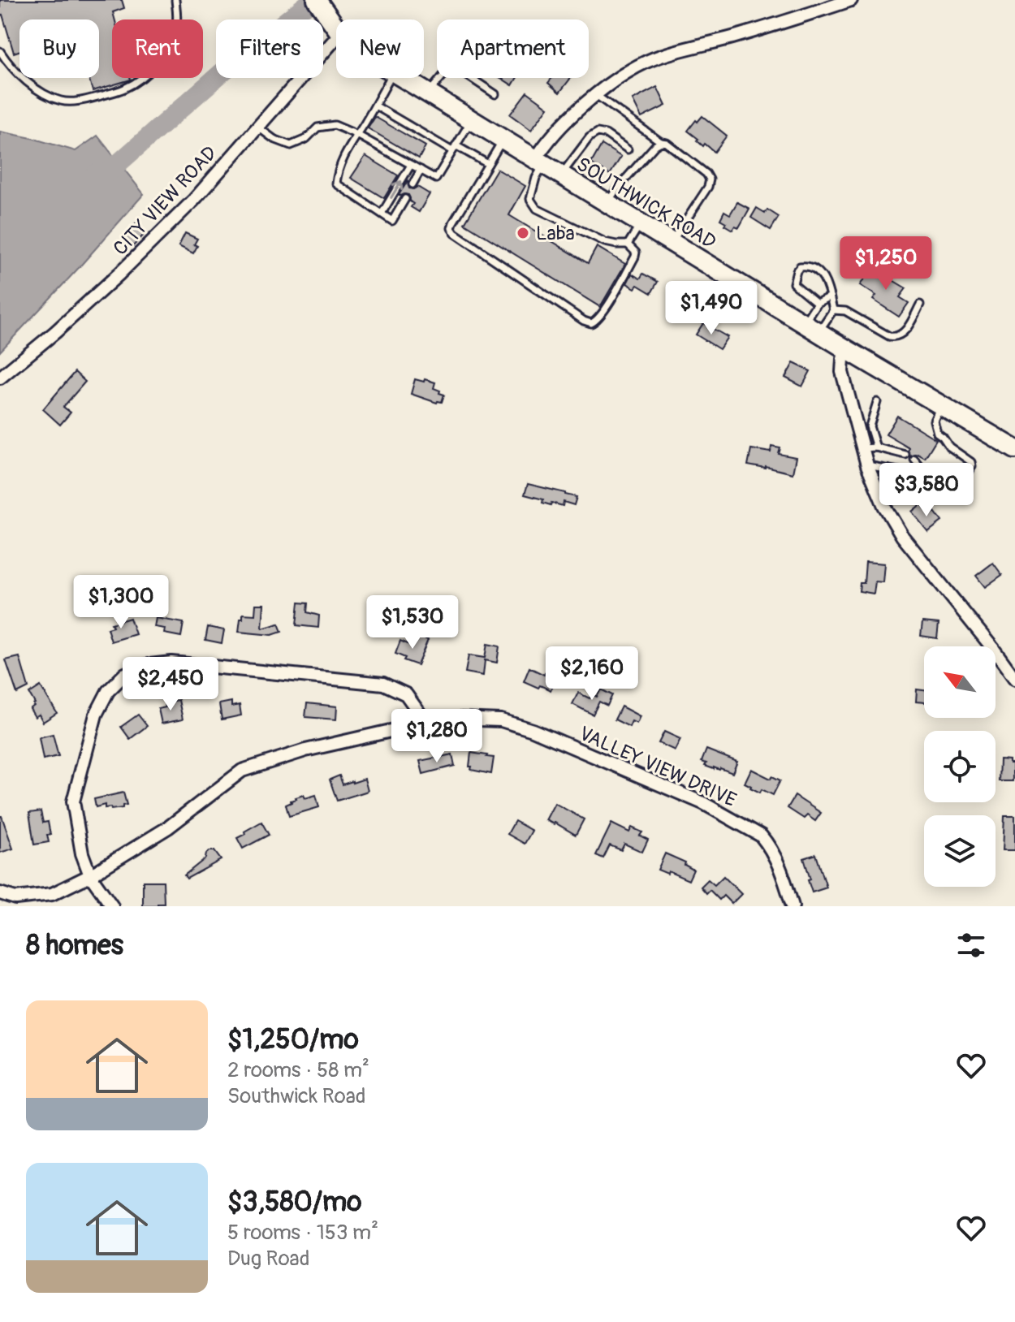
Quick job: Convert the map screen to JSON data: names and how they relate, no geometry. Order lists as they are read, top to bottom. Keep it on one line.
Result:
{"streets":{"highway":["SOUTHWICK ROAD"],"street":["CITY VIEW ROAD","VALLEY VIEW DRIVE"]},"crossings":[["CITY VIEW ROAD","SOUTHWICK ROAD"]],"places":["Laba"],"north":"top left","page":{"chip":["Buy","Rent","Filters","New","Apartment"],"price":["$1,250","$1,490","$3,580","$1,300","$1,530","$2,160","$2,450","$1,280"],"heading":"8 homes","list":[{"name":"$1,250/mo","note":"2 rooms · 58 m² · Southwick Road"},{"name":"$3,580/mo","note":"5 rooms · 153 m² · Dug Road"}]}}
